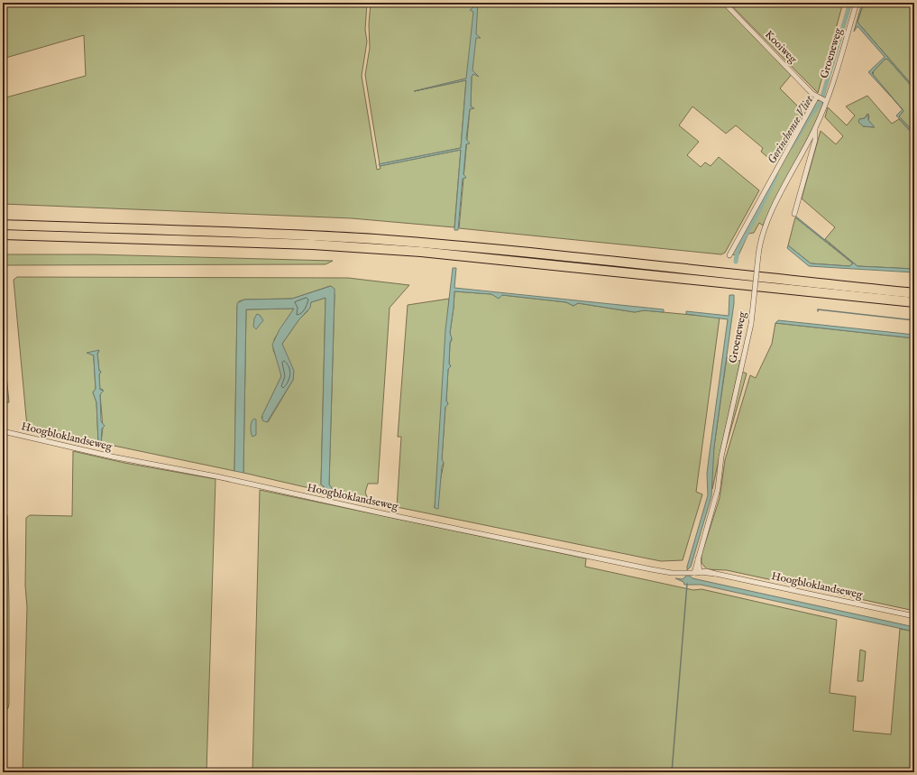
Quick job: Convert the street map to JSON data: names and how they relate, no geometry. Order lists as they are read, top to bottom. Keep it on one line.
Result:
{"streets":{"street":["Kooiweg","Groeneweg","Hoogbloklandseweg"]},"crossings":[["Kooiweg","Groeneweg"],["Groeneweg","Hoogbloklandseweg"]],"water":["Gorinchemse Vliet"]}
